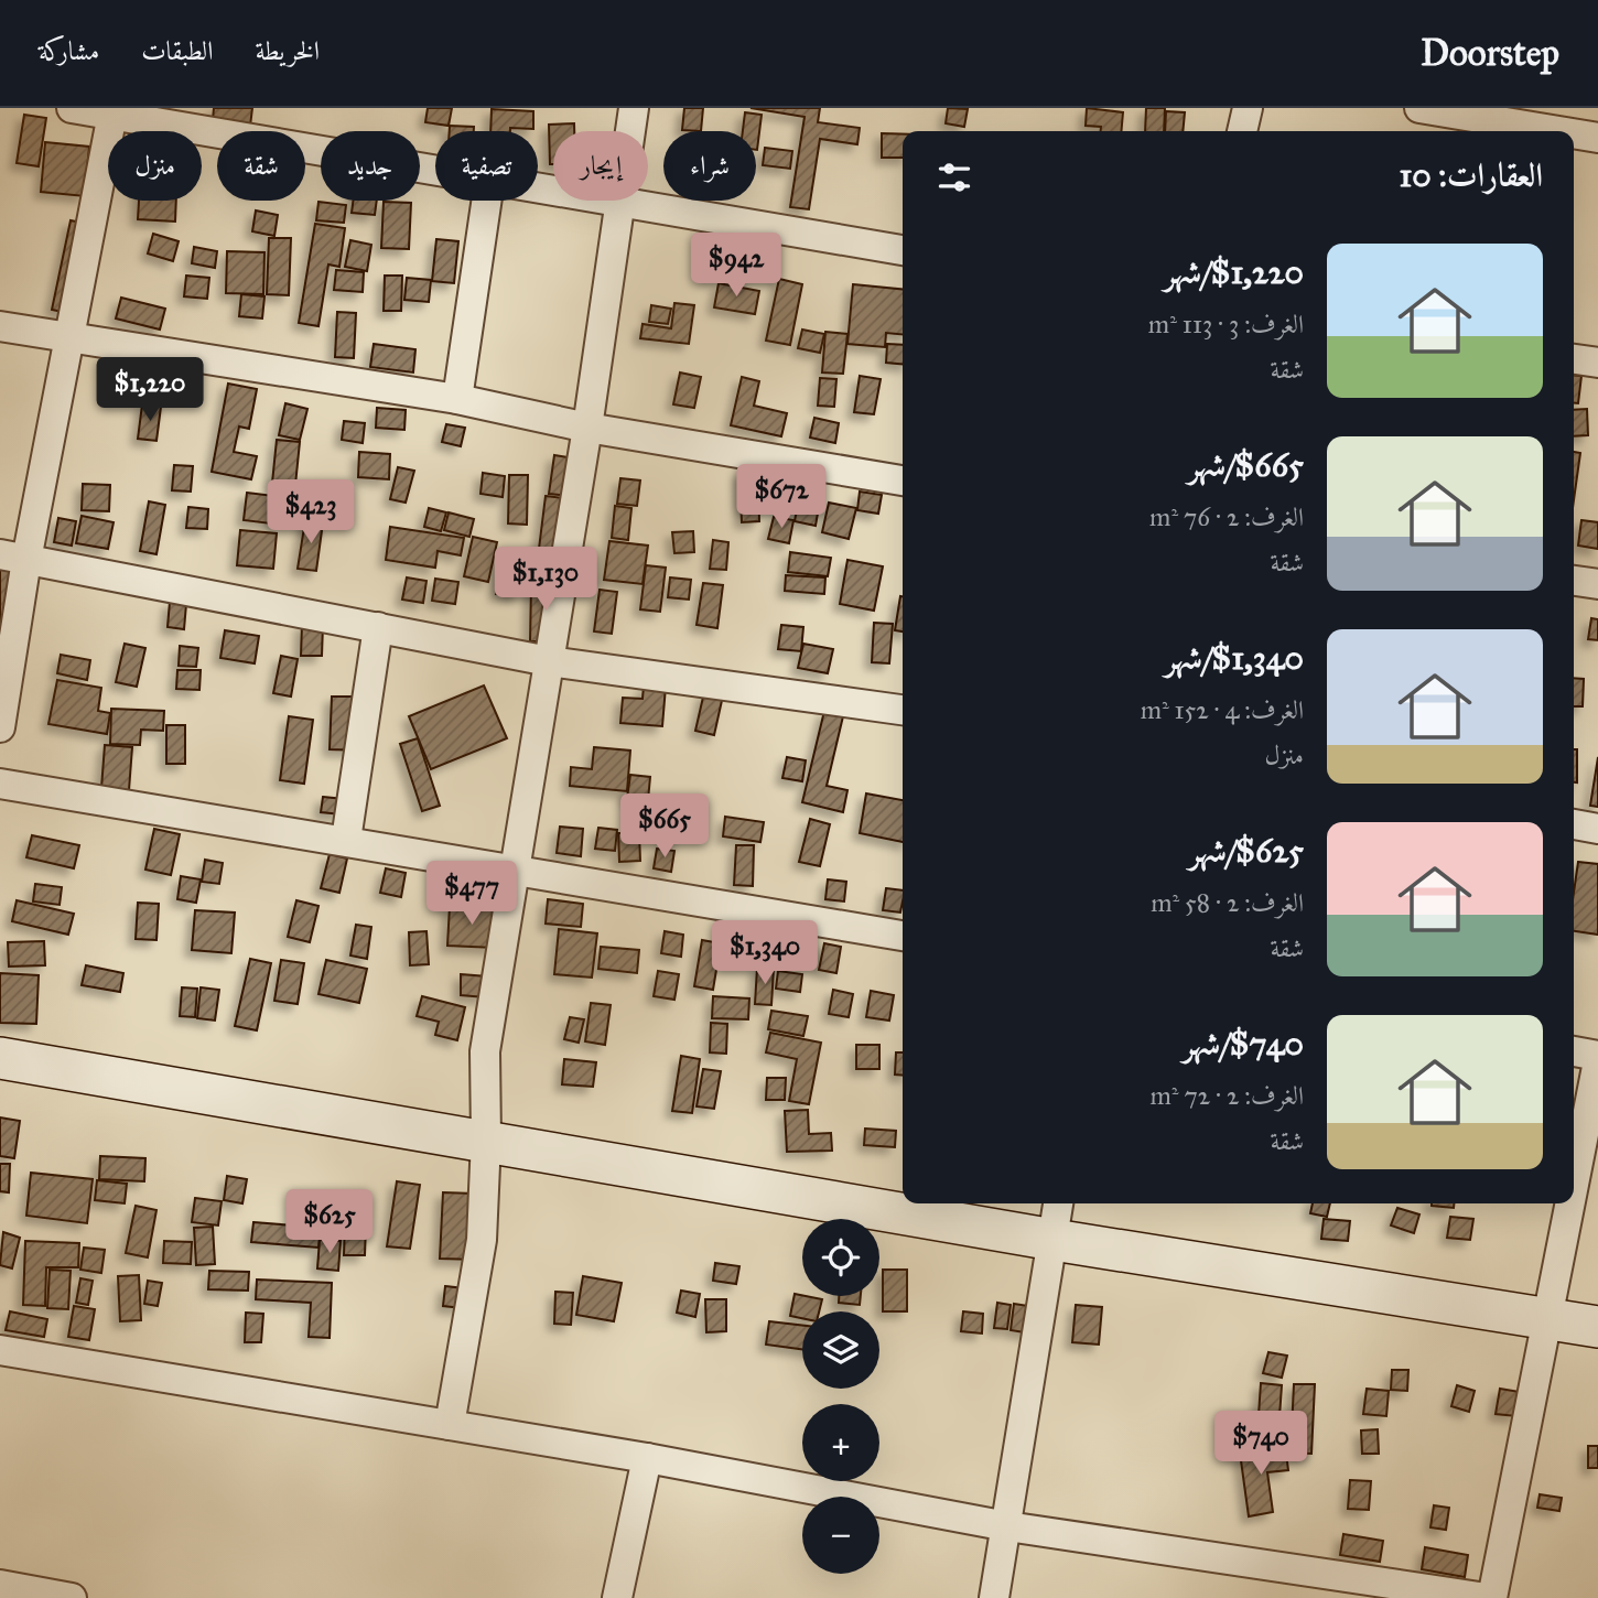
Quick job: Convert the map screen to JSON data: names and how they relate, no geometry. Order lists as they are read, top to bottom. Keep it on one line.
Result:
{"page":{"header":"Doorstep","nav":["الخريطة","الطبقات","مشاركة"],"chip":["شراء","إيجار","تصفية","جديد","شقة","منزل"],"heading":"العقارات: 10","list":[{"name":"$1,220/شهر","note":"الغرف: 3 · 113 m² · شقة"},{"name":"$665/شهر","note":"الغرف: 2 · 76 m² · شقة"},{"name":"$1,340/شهر","note":"الغرف: 4 · 152 m² · منزل"},{"name":"$625/شهر","note":"الغرف: 2 · 58 m² · شقة"},{"name":"$740/شهر","note":"الغرف: 2 · 72 m² · شقة"}],"price":["$942","$1,220","$672","$423","$1,130","$665","$477","$1,340","$625","$740"],"map_buttons":["+","−"]}}
